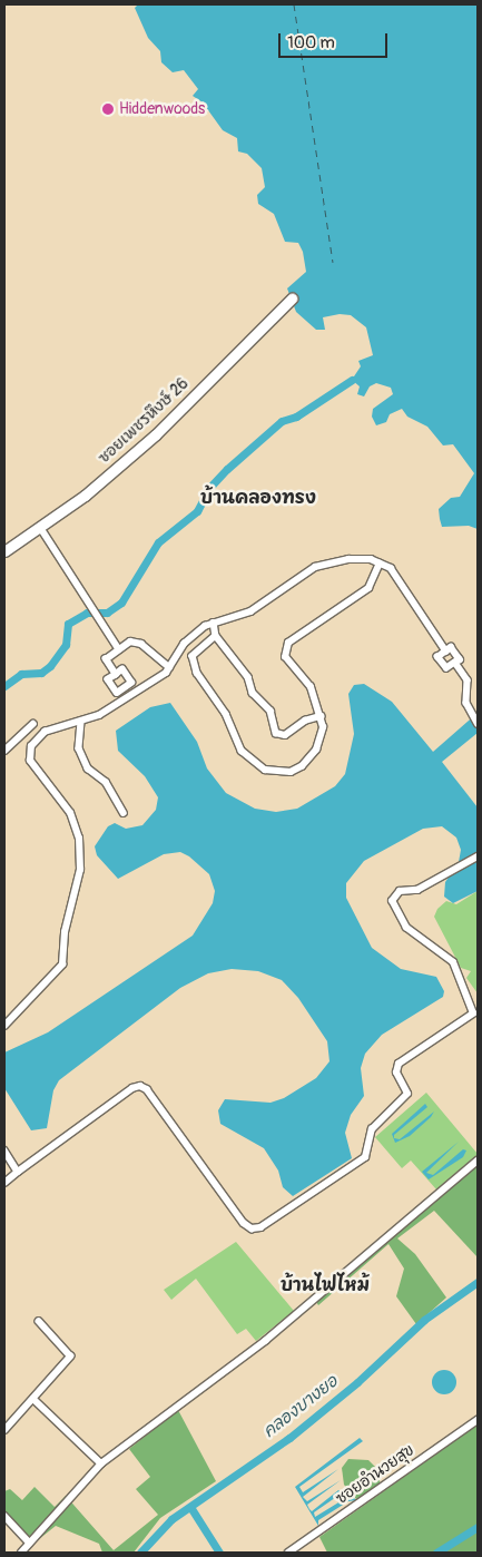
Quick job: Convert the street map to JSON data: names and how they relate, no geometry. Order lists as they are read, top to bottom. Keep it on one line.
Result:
{"streets":{"street":["ซอยเพชรหึงษ์ 26","ซอยอำนวยสุข"]},"districts":["บ้านคลองทรง","บ้านไฟไหม้"],"water":["คลองบางยอ"],"places":["Hiddenwoods"],"scale_bar":"100 m"}
